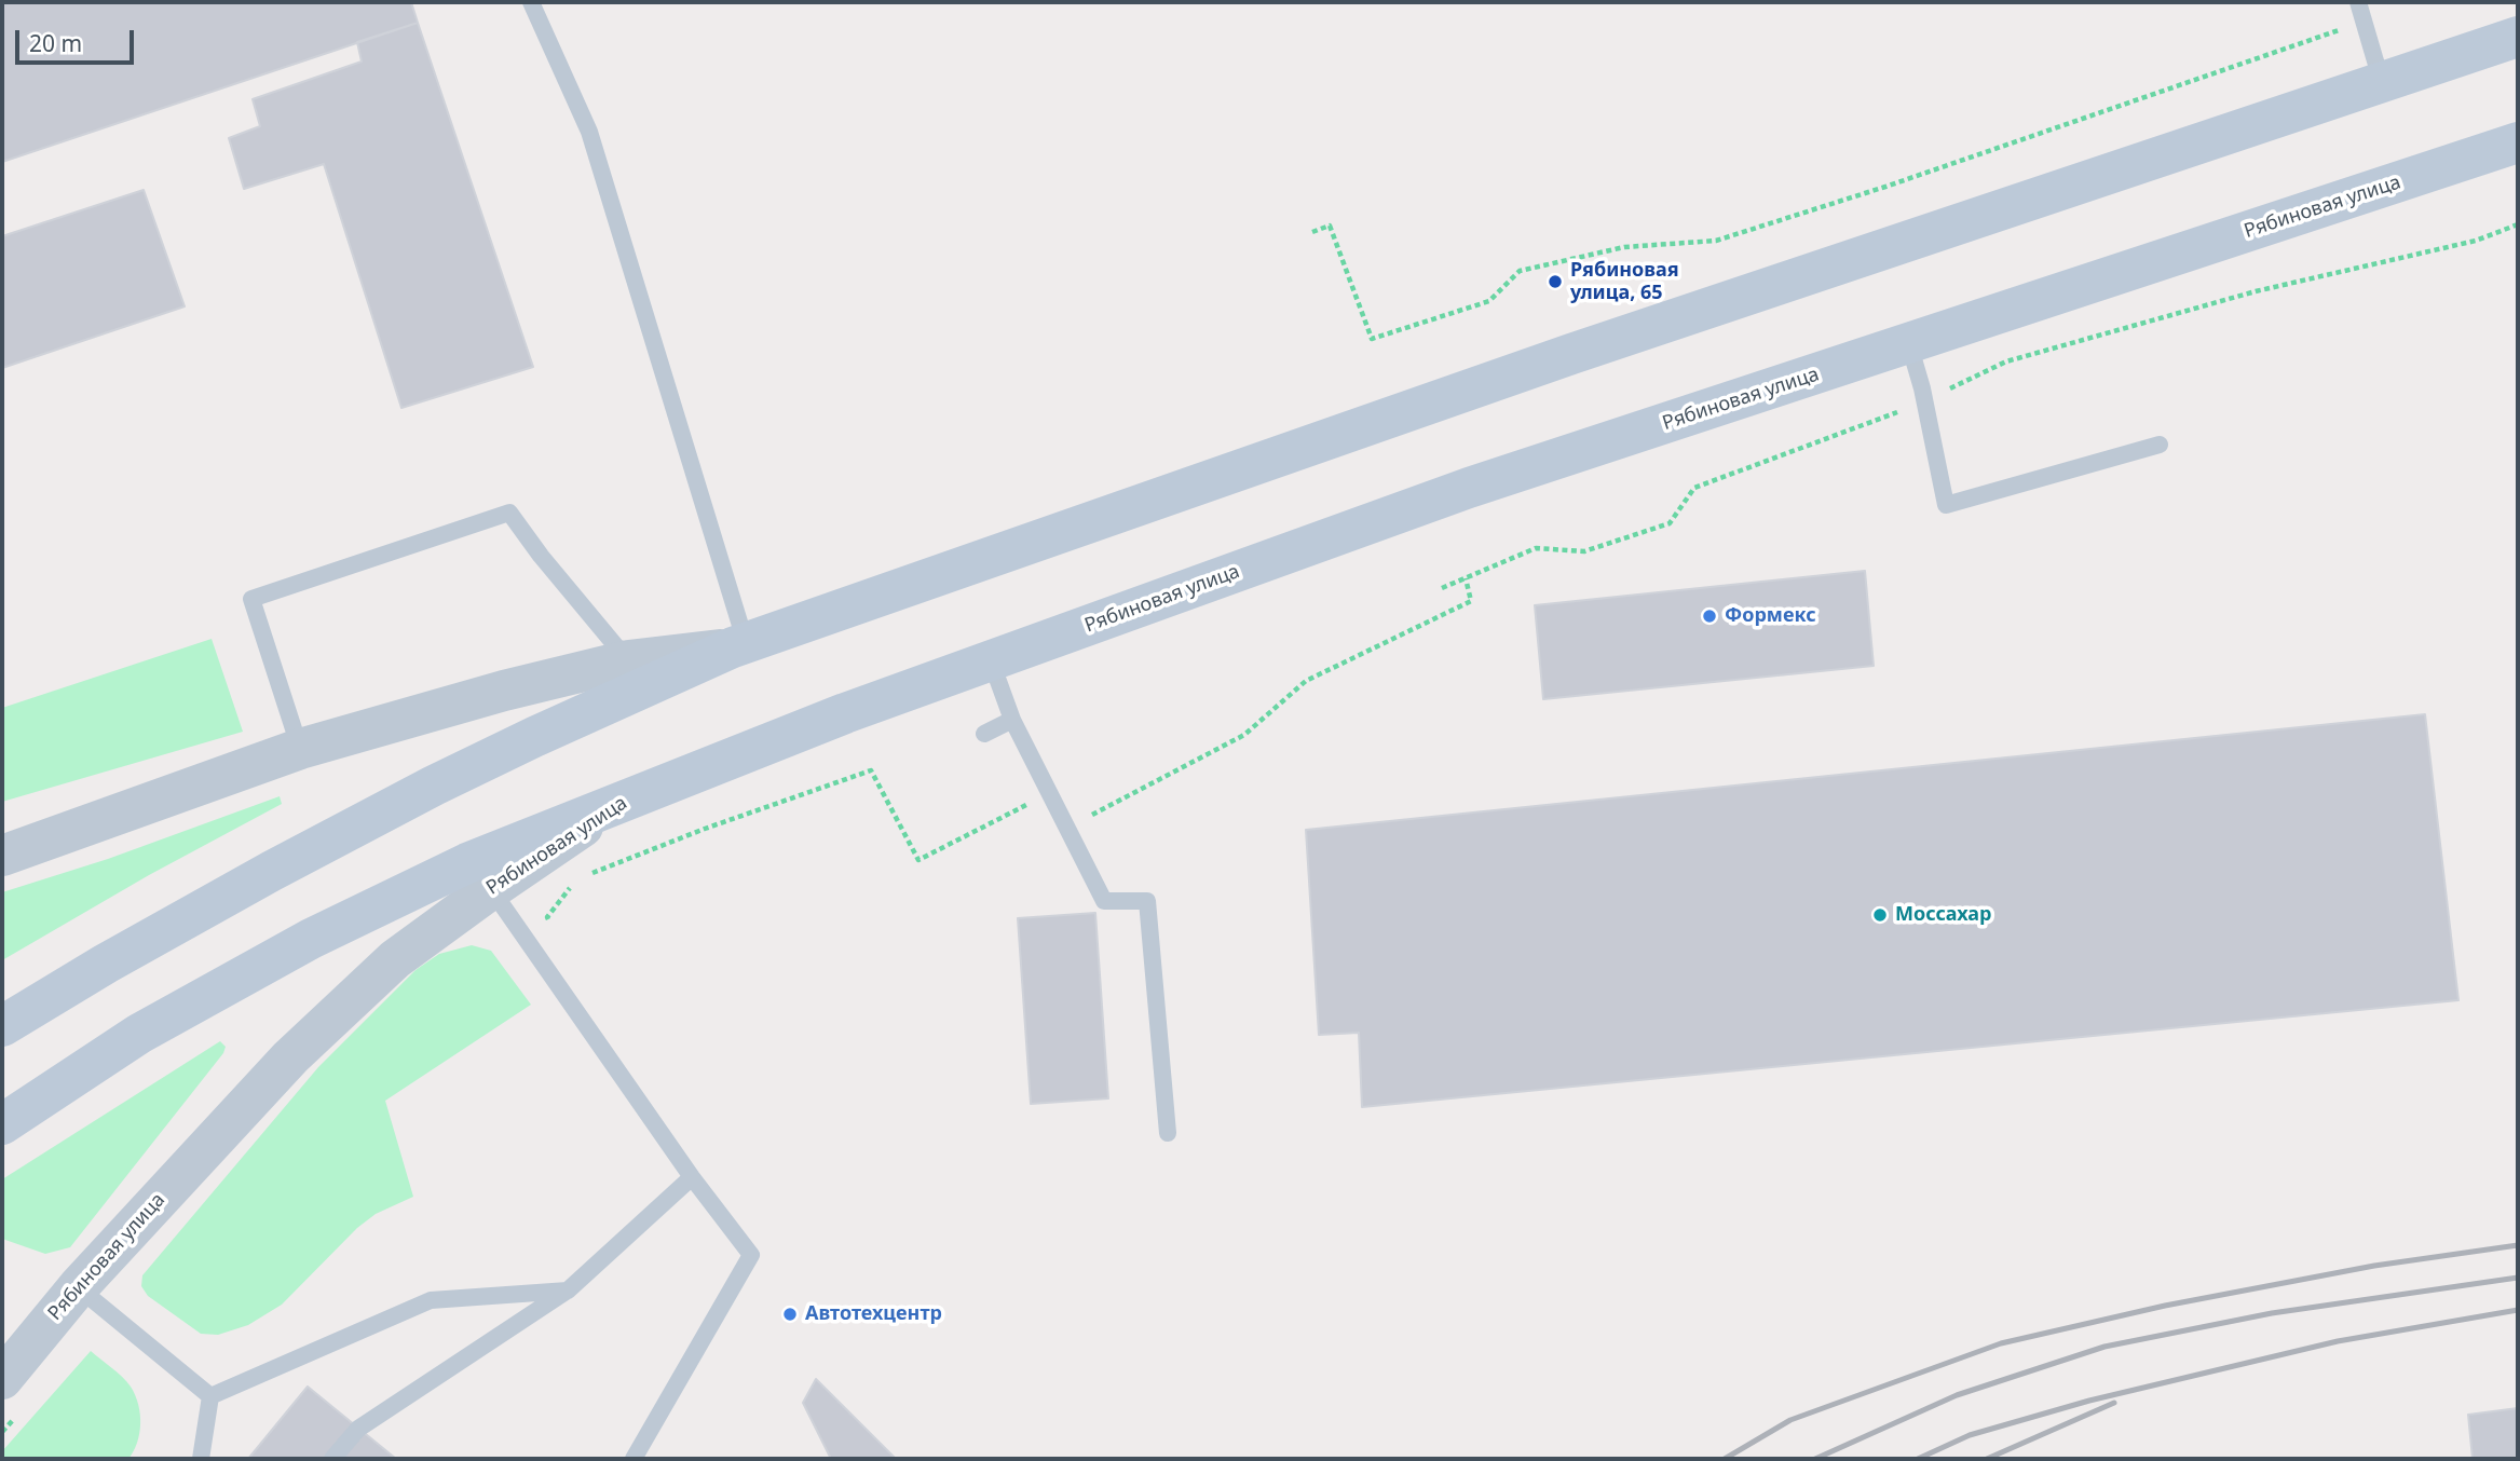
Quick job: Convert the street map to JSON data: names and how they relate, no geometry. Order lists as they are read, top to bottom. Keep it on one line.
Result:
{"streets":{"main road":["Рябиновая улица"]},"places":["Рябиновая улица, 65","Формекс","Моссахар","Автотехцентр"],"scale_bar":"20 m"}
